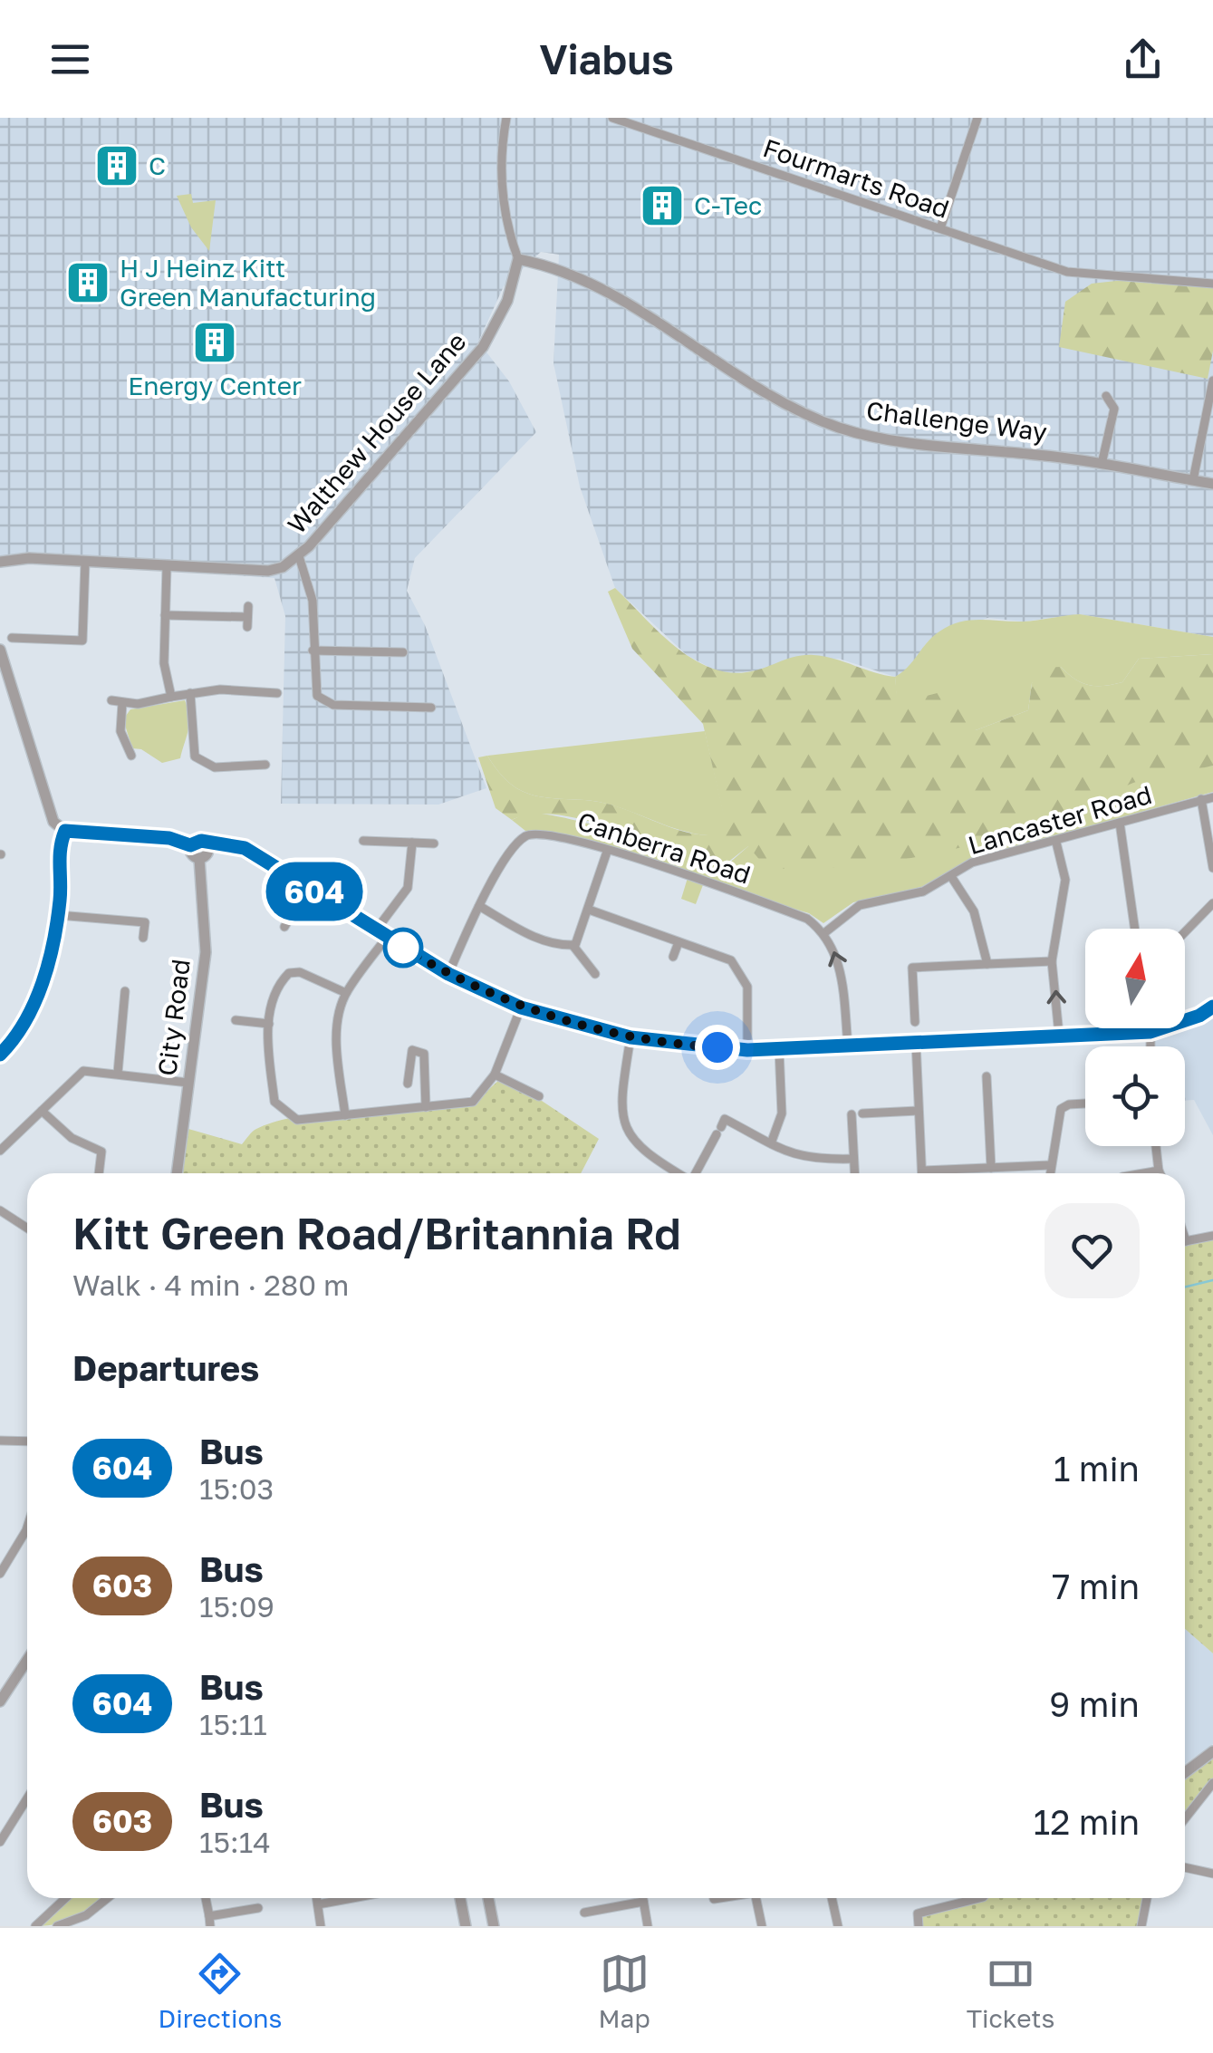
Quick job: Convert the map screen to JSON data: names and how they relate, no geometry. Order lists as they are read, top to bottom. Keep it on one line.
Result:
{"streets":{"street":["Fourmarts Road","Challenge Way","Walthew House Lane","Lancaster Road","Canberra Road","City Road"]},"crossings":[["Challenge Way","Walthew House Lane"],["Lancaster Road","Canberra Road"]],"places":{"building":["C","C-Tec","H J Heinz Kitt Green Manufacturing","Energy Center"]},"lines":["bus line 604"],"north":"top","page":{"header":"Viabus","on_map":"604","heading":[["Kitt Green Road/Britannia Rd","Walk · 4 min · 280 m"],"Departures"],"list":[{"mark":"604","name":"Bus","note":"15:03","value":"1 min"},{"mark":"603","name":"Bus","note":"15:09","value":"7 min"},{"mark":"604","name":"Bus","note":"15:11","value":"9 min"},{"mark":"603","name":"Bus","note":"15:14","value":"12 min"}],"tabs":["Directions","Map","Tickets"]}}
